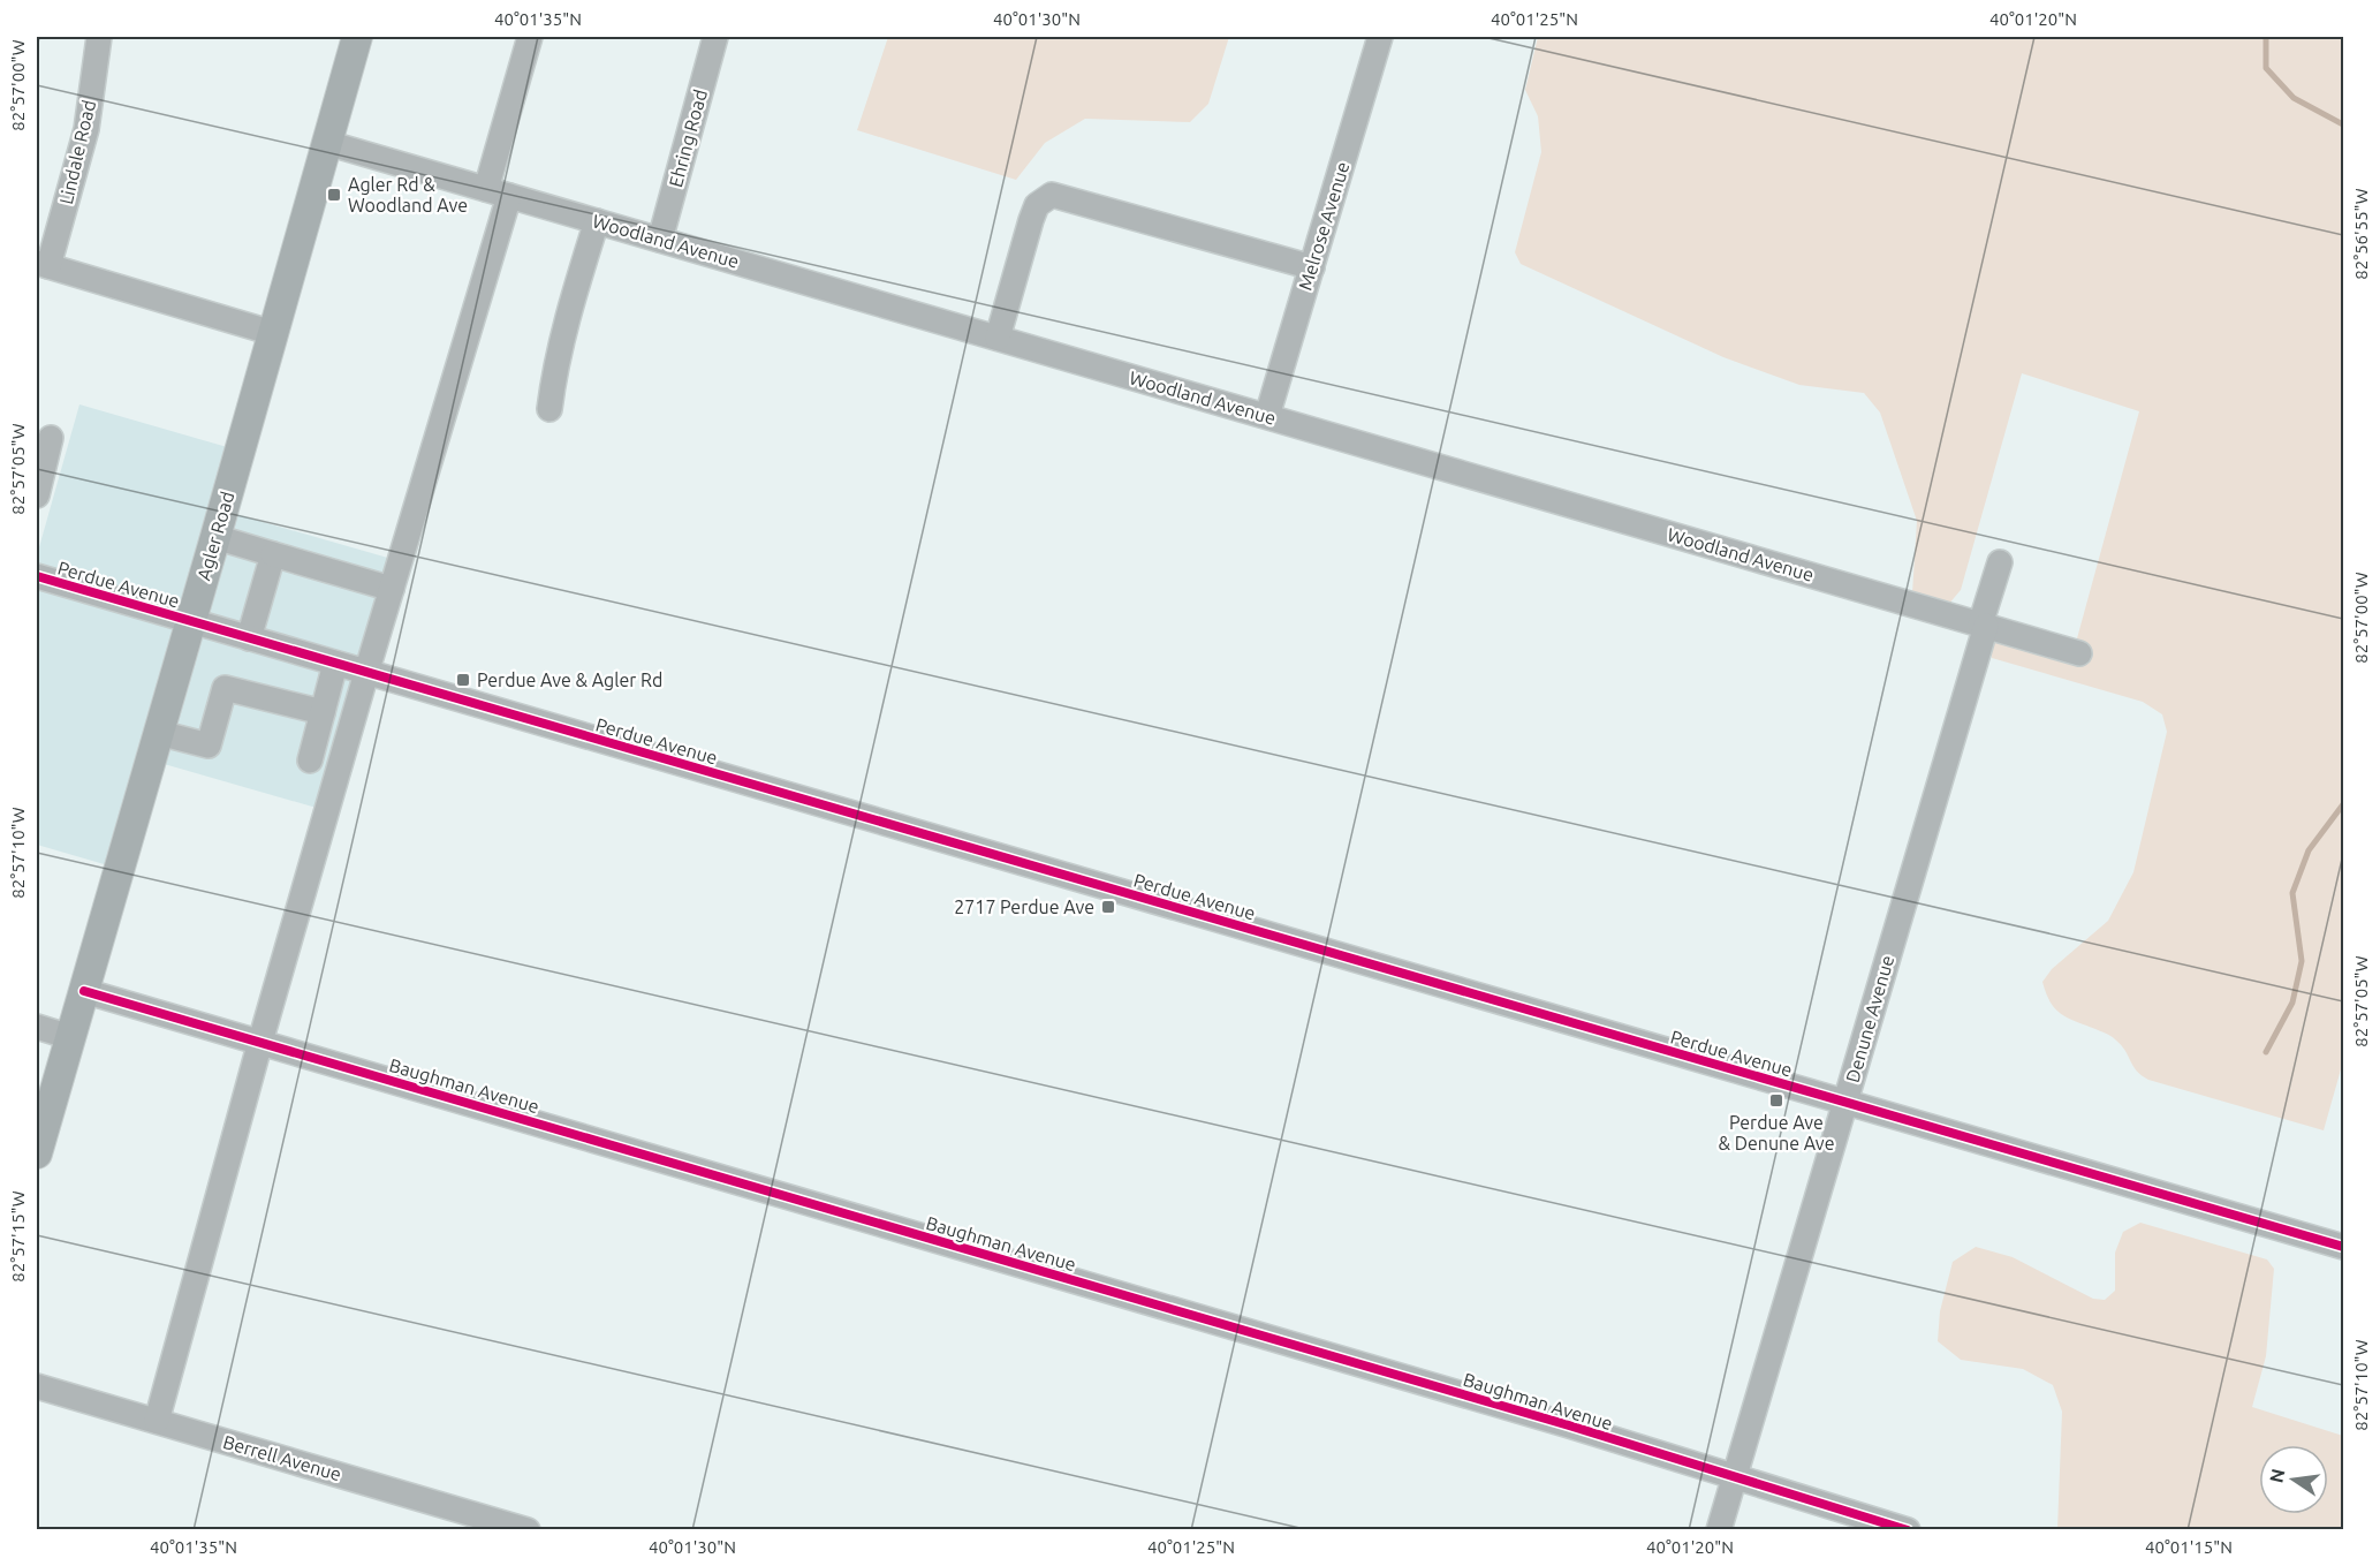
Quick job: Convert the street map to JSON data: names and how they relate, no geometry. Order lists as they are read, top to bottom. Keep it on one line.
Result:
{"streets":{"main road":["Agler Road"],"street":["Ehring Road","Lindale Road","Melrose Avenue","Woodland Avenue","Perdue Avenue","Denune Avenue","Baughman Avenue","Berrell Avenue"]},"crossings":[["Ehring Road","Woodland Avenue"],["Melrose Avenue","Woodland Avenue"],["Woodland Avenue","Agler Road"],["Woodland Avenue","Denune Avenue"],["Agler Road","Perdue Avenue"],["Agler Road","Baughman Avenue"],["Perdue Avenue","Denune Avenue"],["Denune Avenue","Baughman Avenue"]],"places":{"transit":["Agler Rd & Woodland Ave","Perdue Ave & Agler Rd","2717 Perdue Ave","Perdue Ave & Denune Ave"]},"north":"left","coordinates":["40°01'35\"N","40°01'30\"N","40°01'25\"N","40°01'20\"N","82°57'00\"W","82°56'55\"W","82°57'05\"W","82°57'10\"W","82°57'15\"W","40°01'15\"N"]}
